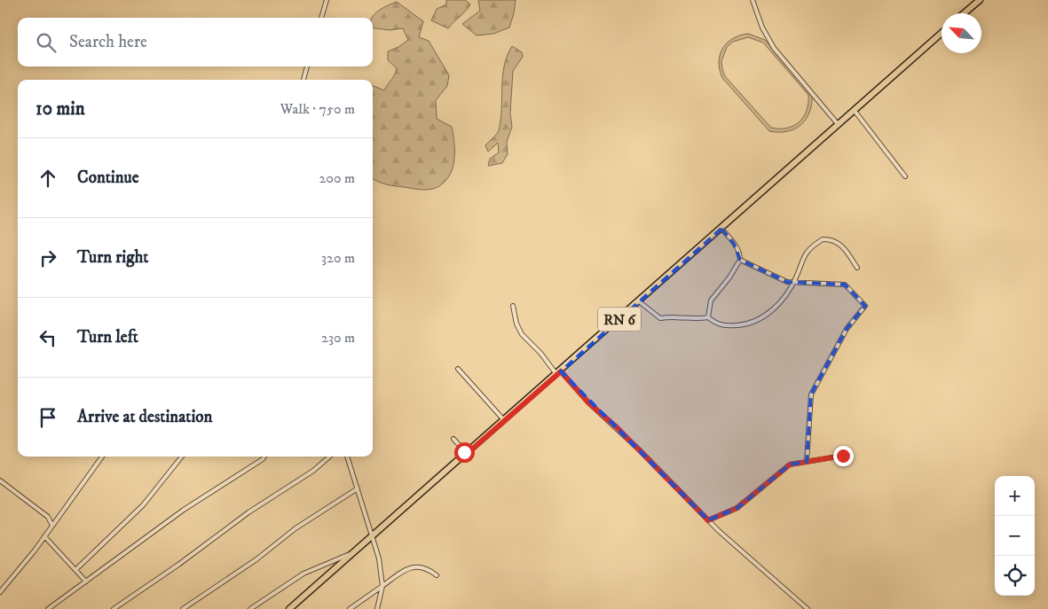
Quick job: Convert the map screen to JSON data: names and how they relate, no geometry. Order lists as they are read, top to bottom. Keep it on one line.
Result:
{"streets":{"main road":["RN 6"]},"north":"top left","page":{"search":"Search here","heading":["10 min","Walk · 750 m"],"list":[["Continue","200 m"],["Turn right","320 m"],["Turn left","230 m"],"Arrive at destination"],"map_buttons":["+","−"]}}
